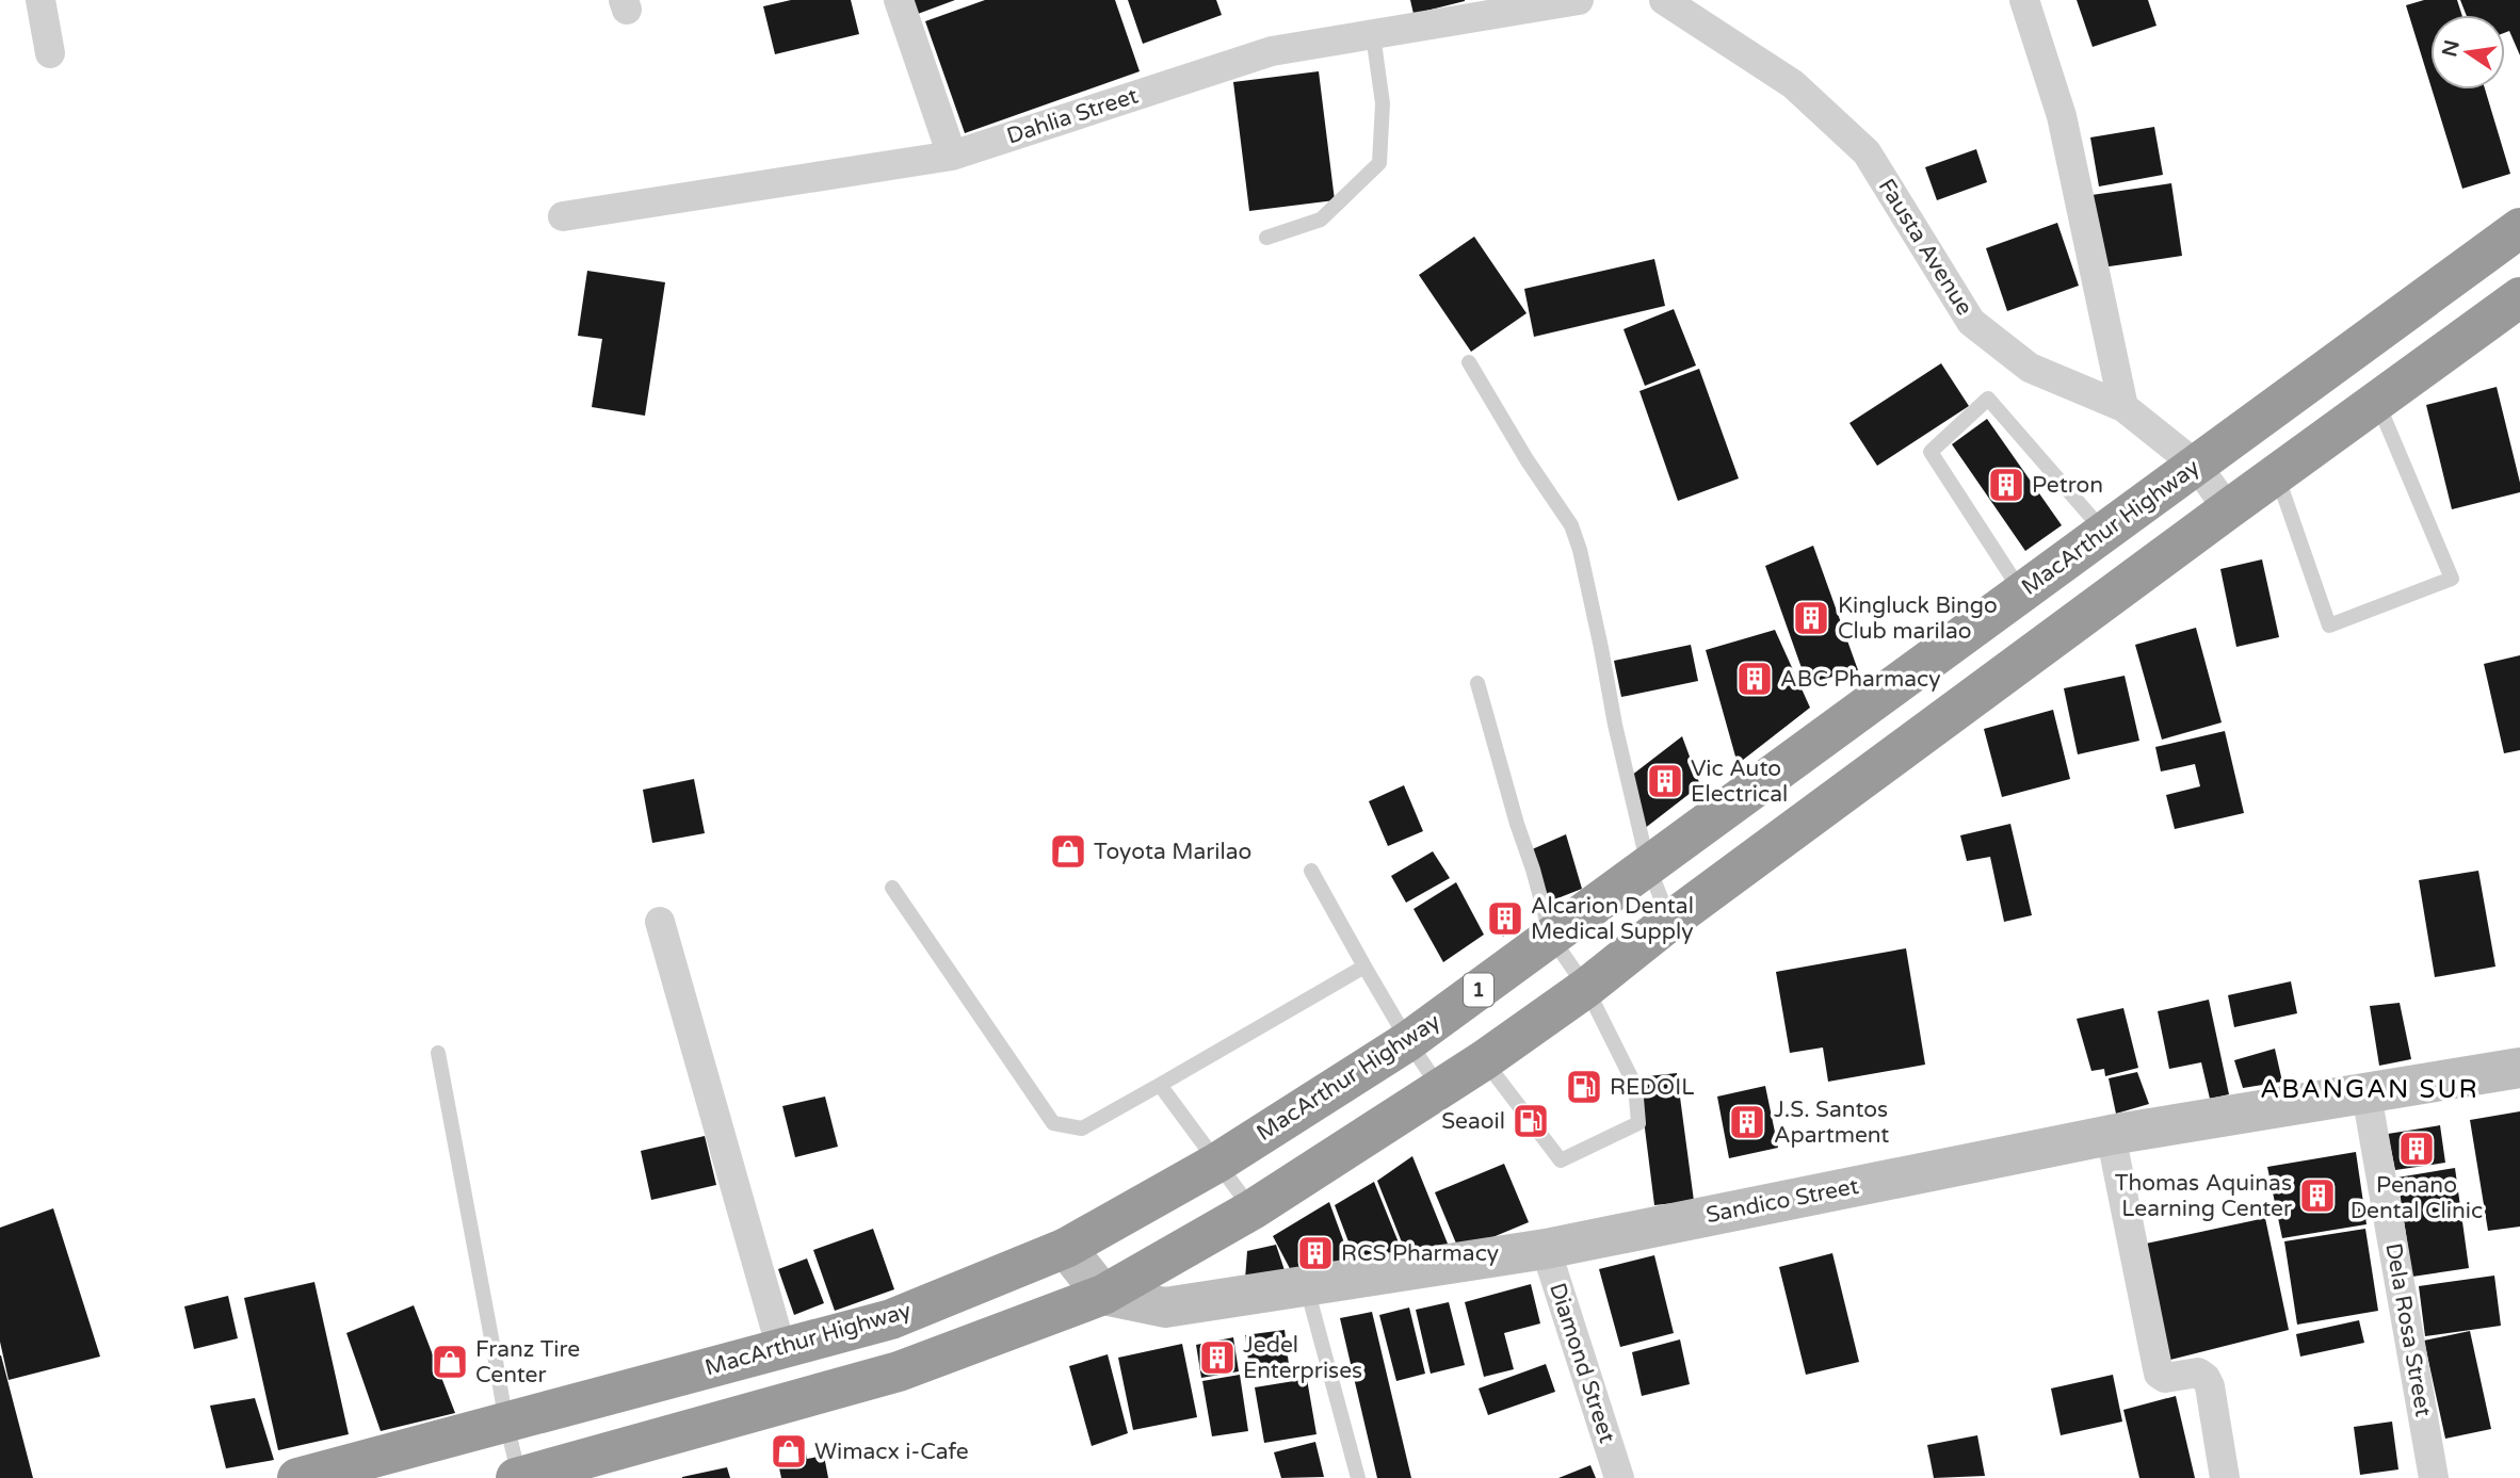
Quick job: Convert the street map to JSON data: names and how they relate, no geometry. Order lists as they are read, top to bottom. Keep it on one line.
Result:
{"streets":{"highway":["MacArthur Highway","1"],"main road":["Sandico Street"],"street":["Dahlia Street","Fausta Avenue","Dela Rosa Street","Diamond Street"]},"crossings":[["Fausta Avenue","MacArthur Highway"],["Sandico Street","Dela Rosa Street"],["Sandico Street","Diamond Street"]],"districts":["ABANGAN SUR"],"places":{"building":["Petron","Kingluck Bingo Club marilao","ABC Pharmacy","Vic Auto Electrical","Alcarion Dental Medical Supply","J.S. Santos Apartment","Penano Dental Clinic","Thomas Aquinas Learning Center","RCS Pharmacy","Jedel Enterprises"],"shop":["Toyota Marilao","Franz Tire Center","Wimacx i-Cafe"],"fuel station":["REDOIL","Seaoil"]},"north":"left"}
